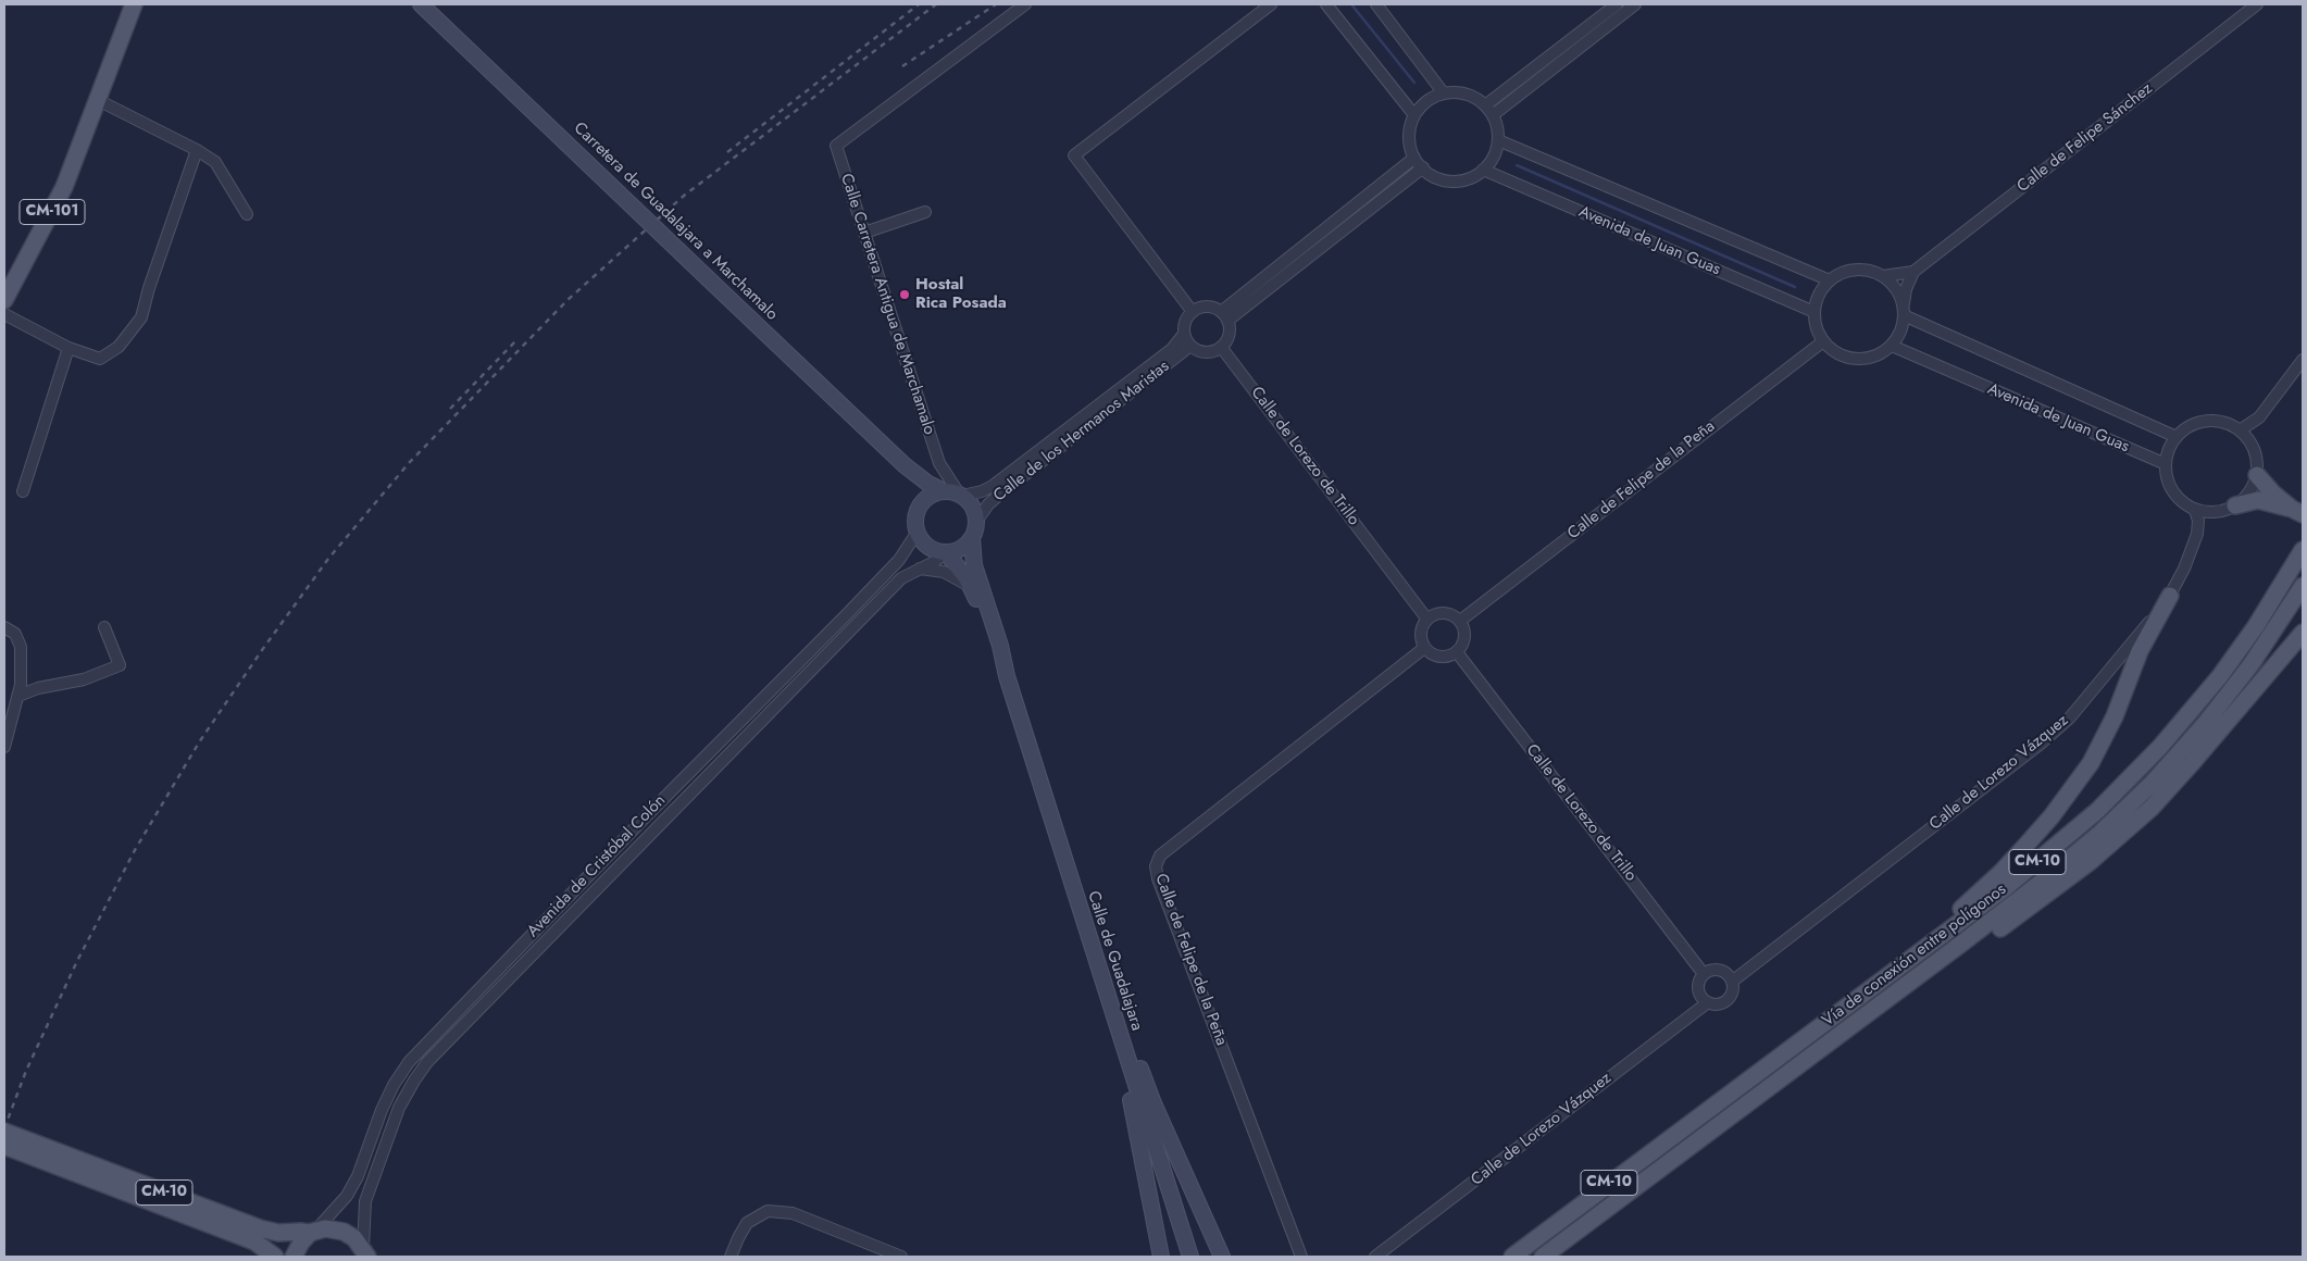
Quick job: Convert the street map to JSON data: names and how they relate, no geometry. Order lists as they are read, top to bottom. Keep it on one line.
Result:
{"streets":{"main road":["CM-101","Carretera de Guadalajara a Marchamalo","CM-10","Vía de conexión entre polígonos","Calle de Guadalajara"],"street":["Calle de Felipe Sánchez","Avenida de Juan Guas","Calle Carretera Antigua de Marchamalo","Calle de los Hermanos Maristas","Calle de Lorezo de Trillo","Calle de Felipe de la Peña","Calle de Lorezo Vázquez","Avenida de Cristóbal Colón"]},"crossings":[["Carretera de Guadalajara a Marchamalo","Calle Carretera Antigua de Marchamalo"],["Carretera de Guadalajara a Marchamalo","Calle de los Hermanos Maristas"],["Carretera de Guadalajara a Marchamalo","Avenida de Cristóbal Colón"],["Carretera de Guadalajara a Marchamalo","Calle de Guadalajara"],["Avenida de Juan Guas","Calle de Felipe de la Peña"],["Avenida de Juan Guas","Calle de Lorezo Vázquez"],["Calle Carretera Antigua de Marchamalo","Calle de los Hermanos Maristas"],["Calle Carretera Antigua de Marchamalo","Avenida de Cristóbal Colón"],["Calle Carretera Antigua de Marchamalo","Calle de Guadalajara"],["Calle de los Hermanos Maristas","Calle de Lorezo de Trillo"],["Calle de los Hermanos Maristas","Avenida de Cristóbal Colón"],["Calle de los Hermanos Maristas","Calle de Guadalajara"],["Calle de Lorezo de Trillo","Calle de Felipe de la Peña"],["Calle de Lorezo de Trillo","Calle de Lorezo Vázquez"],["Calle de Lorezo Vázquez","CM-10"],["CM-10","Avenida de Cristóbal Colón"],["CM-10","Vía de conexión entre polígonos"],["Avenida de Cristóbal Colón","Calle de Guadalajara"]],"places":["Hostal Rica Posada"]}
